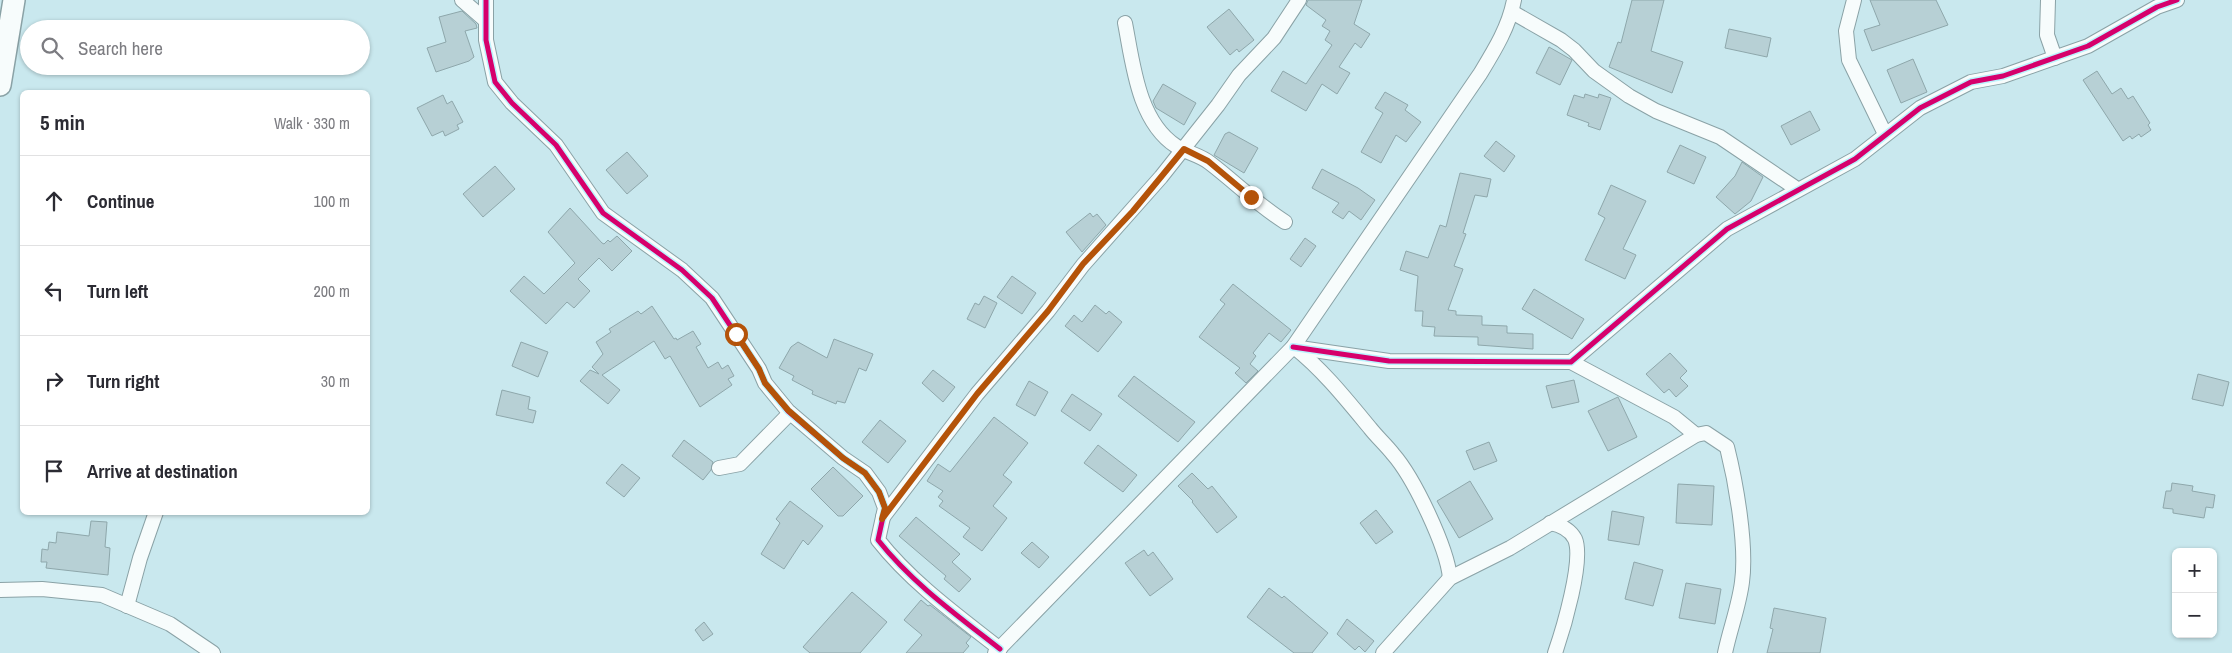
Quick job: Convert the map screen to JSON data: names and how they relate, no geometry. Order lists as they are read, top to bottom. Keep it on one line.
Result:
{"page":{"search":"Search here","heading":["5 min","Walk · 330 m"],"list":[["Continue","100 m"],["Turn left","200 m"],["Turn right","30 m"],"Arrive at destination"],"map_buttons":["+","−"]}}
